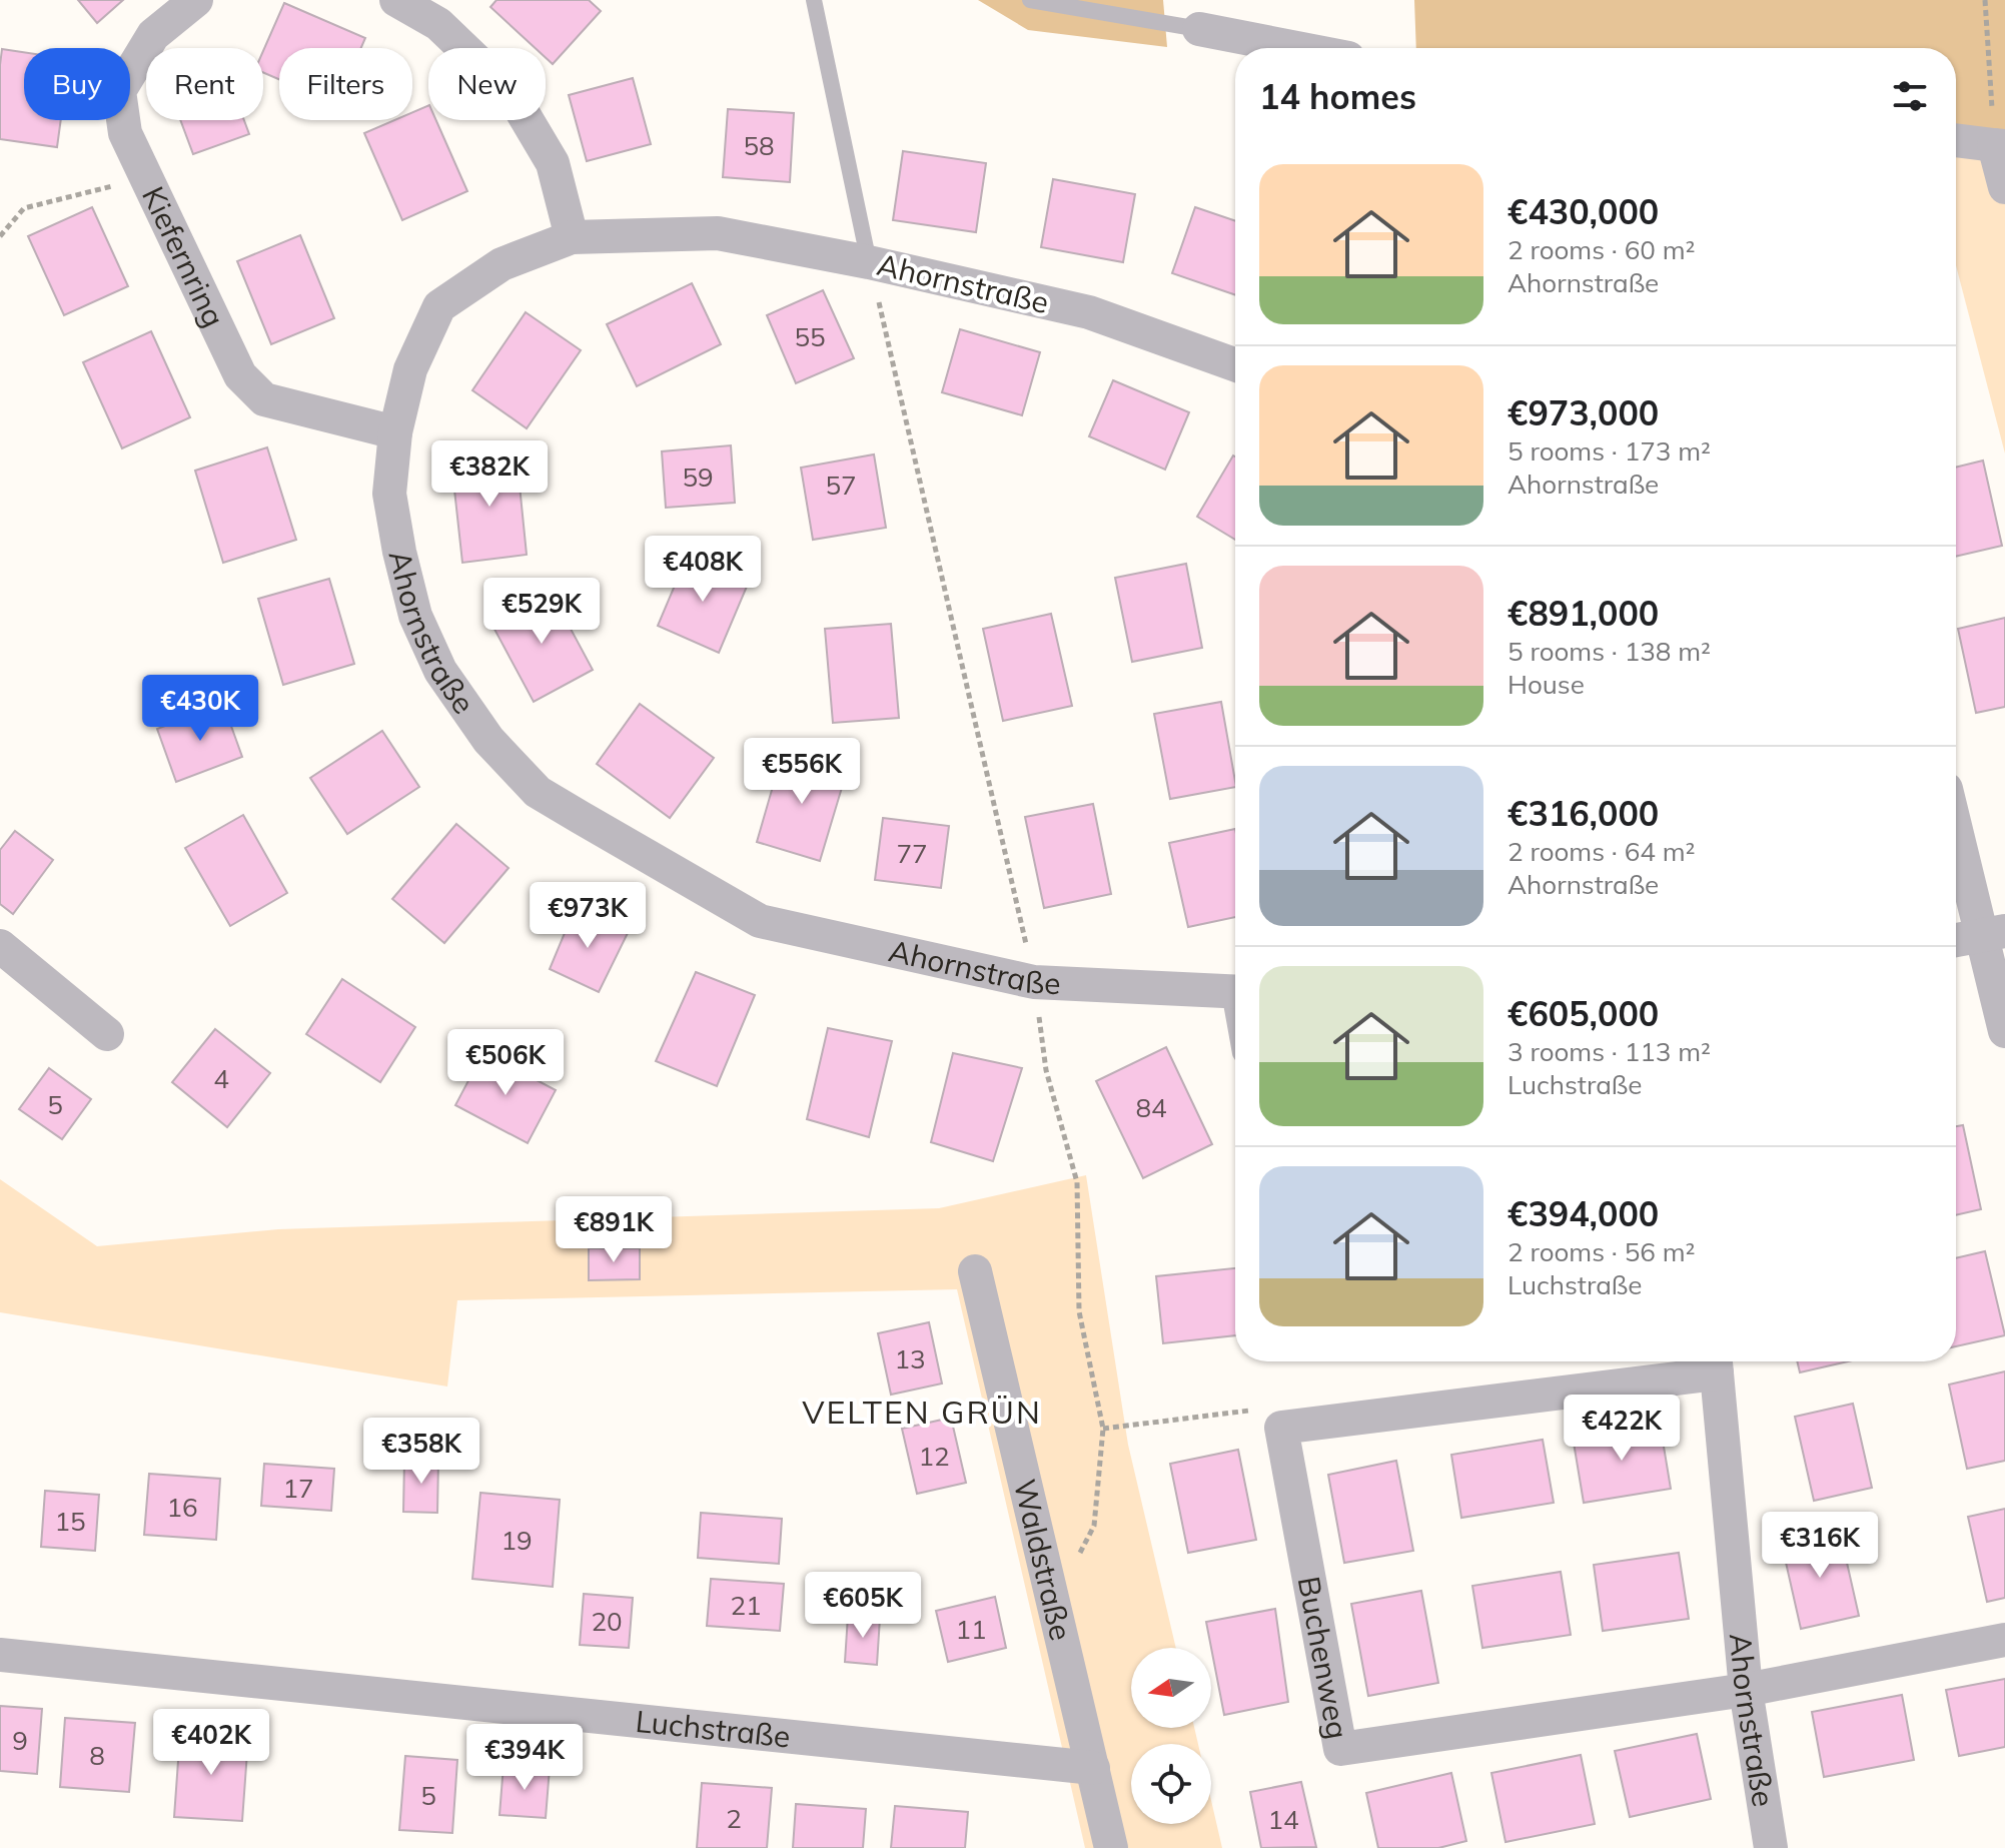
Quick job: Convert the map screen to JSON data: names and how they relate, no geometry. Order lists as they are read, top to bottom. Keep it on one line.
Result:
{"streets":{"street":["Kiefernring","Ahornstraße","Waldstraße","Buchenweg","Luchstraße"]},"crossings":[["Kiefernring","Ahornstraße"],["Ahornstraße","Buchenweg"],["Waldstraße","Luchstraße"]],"districts":["VELTEN GRÜN"],"house_numbers":["58","55","59","57","77","4","5","84","13","12","17","16","15","19","21","20","11","9","8","5","2","14"],"north":"left","page":{"chip":["Buy","Rent","Filters","New"],"heading":"14 homes","list":[{"name":"€430,000","note":"2 rooms · 60 m² · Ahornstraße"},{"name":"€973,000","note":"5 rooms · 173 m² · Ahornstraße"},{"name":"€891,000","note":"5 rooms · 138 m² · House"},{"name":"€316,000","note":"2 rooms · 64 m² · Ahornstraße"},{"name":"€605,000","note":"3 rooms · 113 m² · Luchstraße"},{"name":"€394,000","note":"2 rooms · 56 m² · Luchstraße"}],"price":["€382K","€408K","€529K","€430K","€556K","€973K","€506K","€891K","€422K","€358K","€316K","€605K","€402K","€394K"]}}
